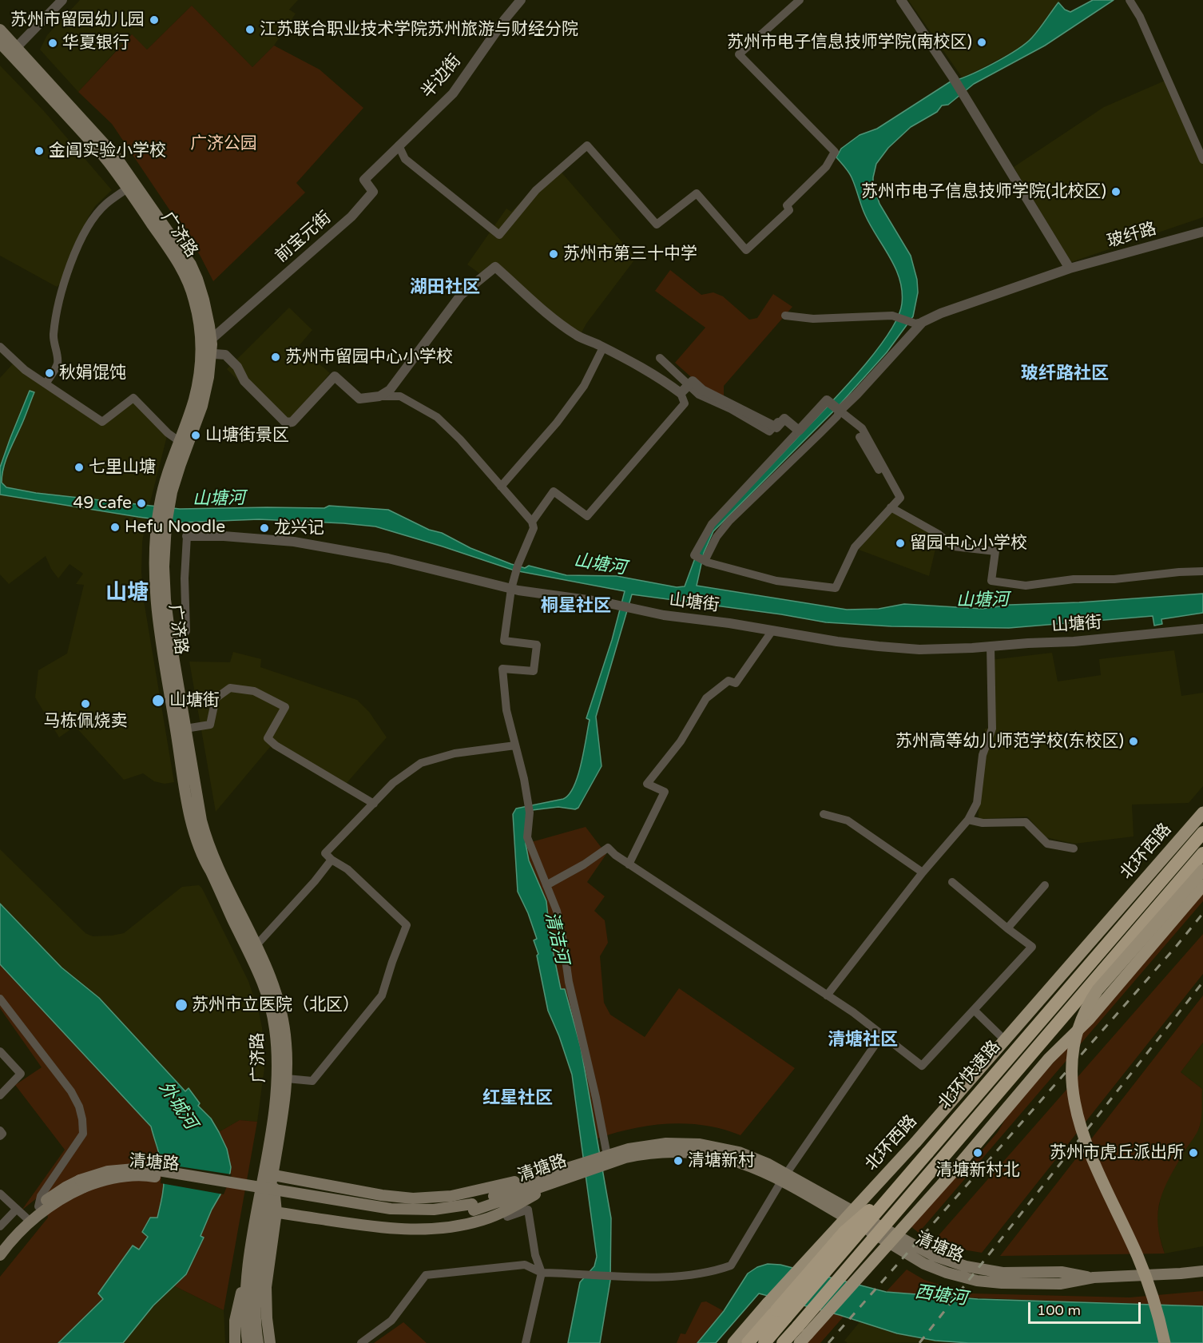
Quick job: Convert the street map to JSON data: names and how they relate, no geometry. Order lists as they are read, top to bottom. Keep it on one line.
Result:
{"streets":{"highway":["北环快速路"],"main road":["广济路","北环西路","清塘路"],"street":["半边街","玻纤路","前宝元街","山塘街"]},"crossings":[["半边街","前宝元街"],["广济路","前宝元街"],["北环西路","北环快速路"]],"districts":["湖田社区","玻纤路社区","山塘","桐星社区","清塘社区","红星社区"],"water":["山塘河","清洁河","外城河","西塘河"],"parks":["广济公园"],"places":["苏州市留园幼儿园","江苏联合职业技术学院苏州旅游与财经分院","苏州市电子信息技师学院(南校区)","华夏银行","金阊实验小学校","苏州市电子信息技师学院(北校区)","苏州市第三十中学","苏州市留园中心小学校","秋娟馄饨","山塘街景区","七里山塘","49 cafe","Hefu Noodle","龙兴记","留园中心小学校","山塘街","马栋佩烧卖","苏州高等幼儿师范学校(东校区)","苏州市立医院（北区）","清塘新村北","苏州市虎丘派出所","清塘新村"],"scale_bar":"100 m"}
